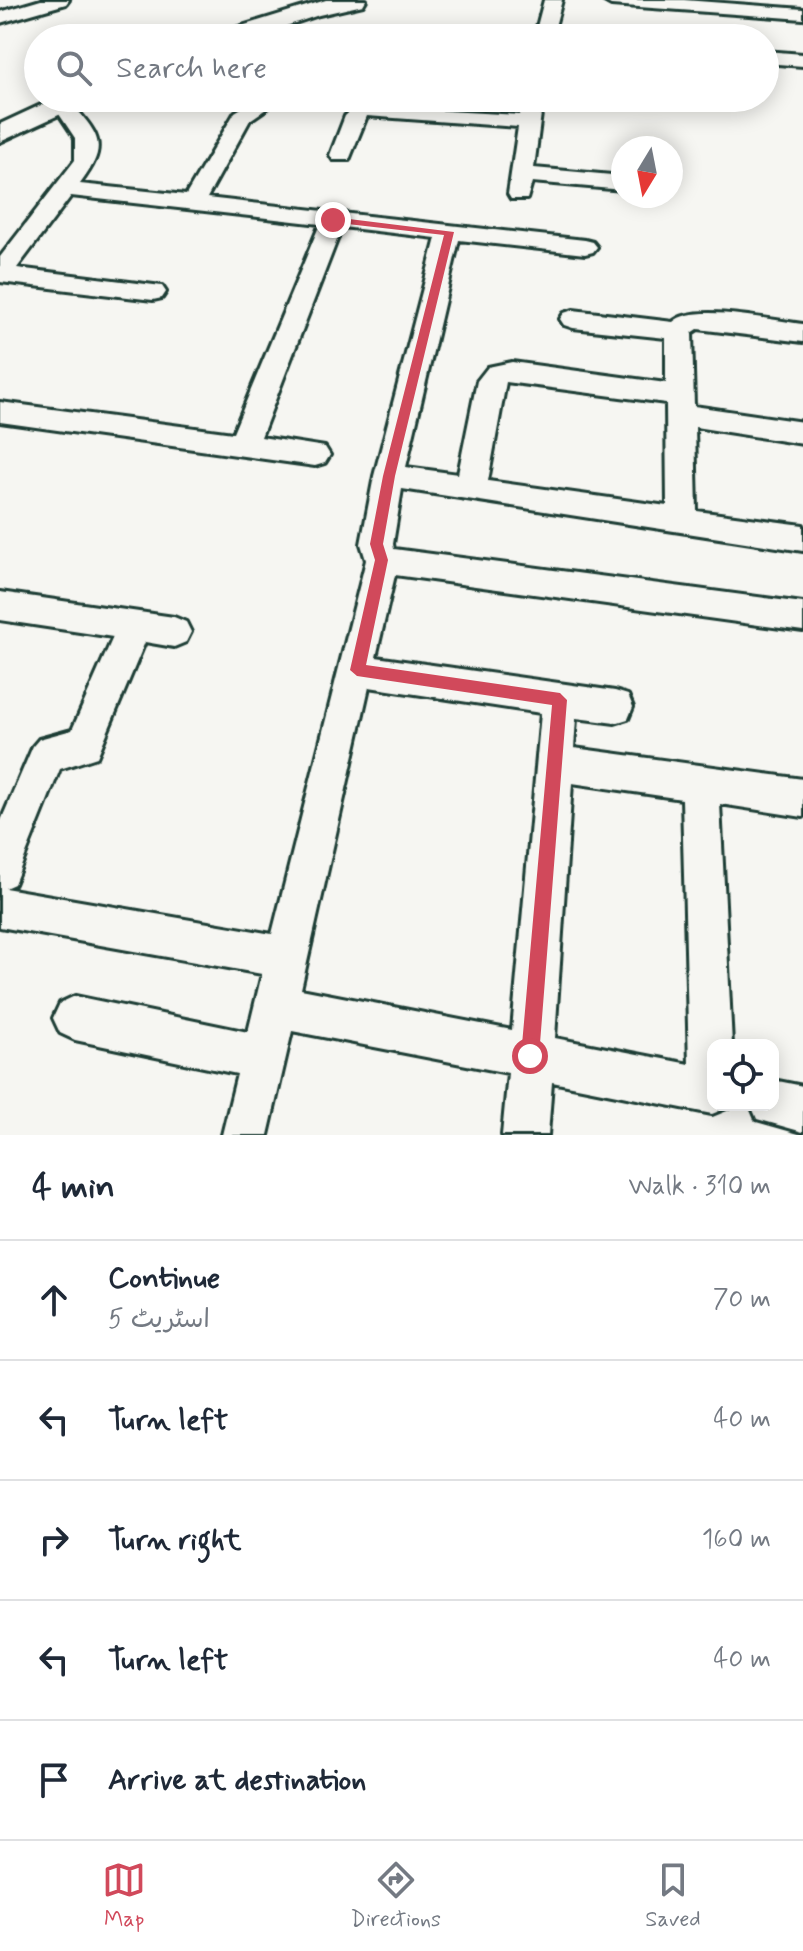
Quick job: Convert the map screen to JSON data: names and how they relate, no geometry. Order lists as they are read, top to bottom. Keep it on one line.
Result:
{"north":"bottom","page":{"search":"Search here","heading":["4 min","Walk · 310 m"],"list":[["Continue","اسٹریٹ 5","70 m"],["Turn left","40 m"],["Turn right","160 m"],["Turn left","40 m"],"Arrive at destination"],"nav":["Map","Directions","Saved"]}}
